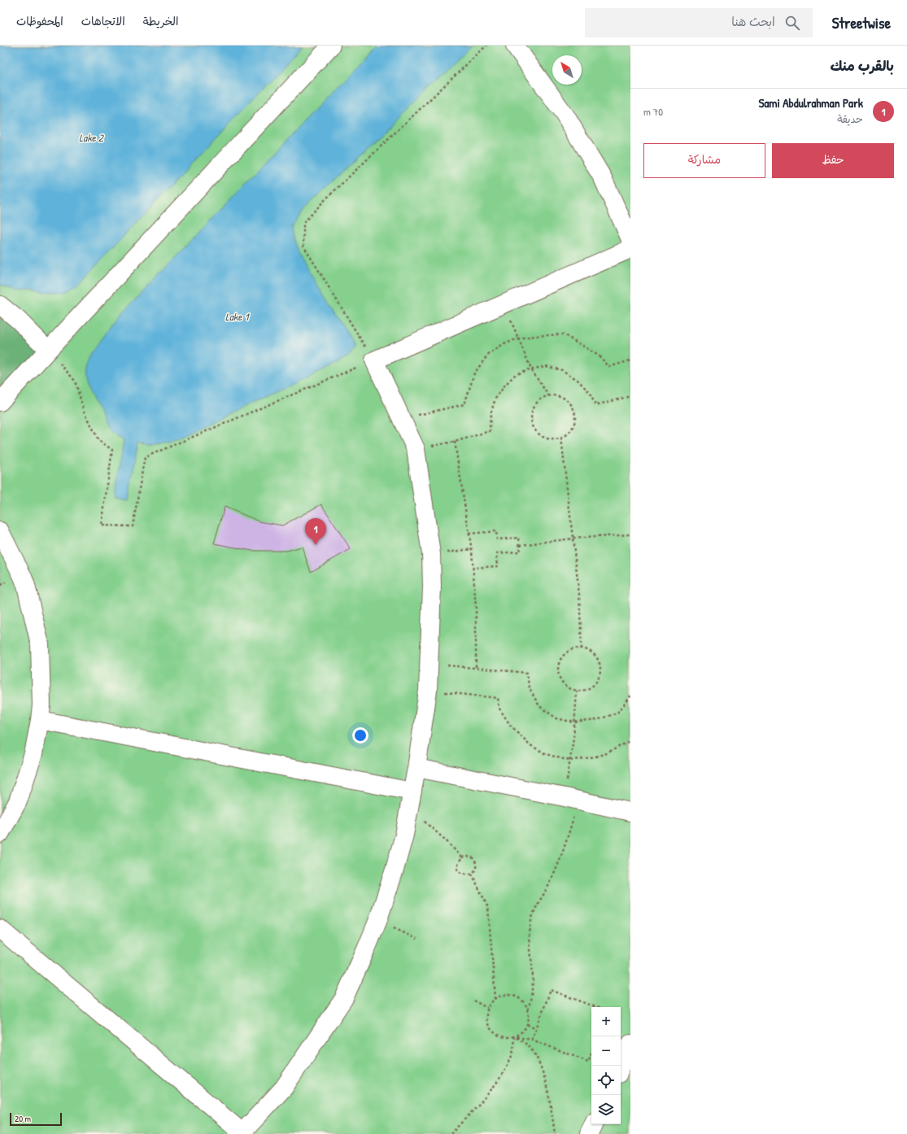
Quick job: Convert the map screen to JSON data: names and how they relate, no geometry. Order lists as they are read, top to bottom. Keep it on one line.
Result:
{"water":["Lake 2","Lake 1"],"scale_bar":"20 m","north":"top left","page":{"header":"Streetwise","search":"ابحث هنا","nav":["الخريطة","الاتجاهات","المحفوظات"],"heading":"بالقرب منك","list":[{"mark":"1","name":"Sami Abdulrahman Park","note":"حديقة","value":"70 m"}],"buttons":["حفظ","مشاركة"],"pins":"1","map_buttons":["+","−"],"scale":"20 m"}}
